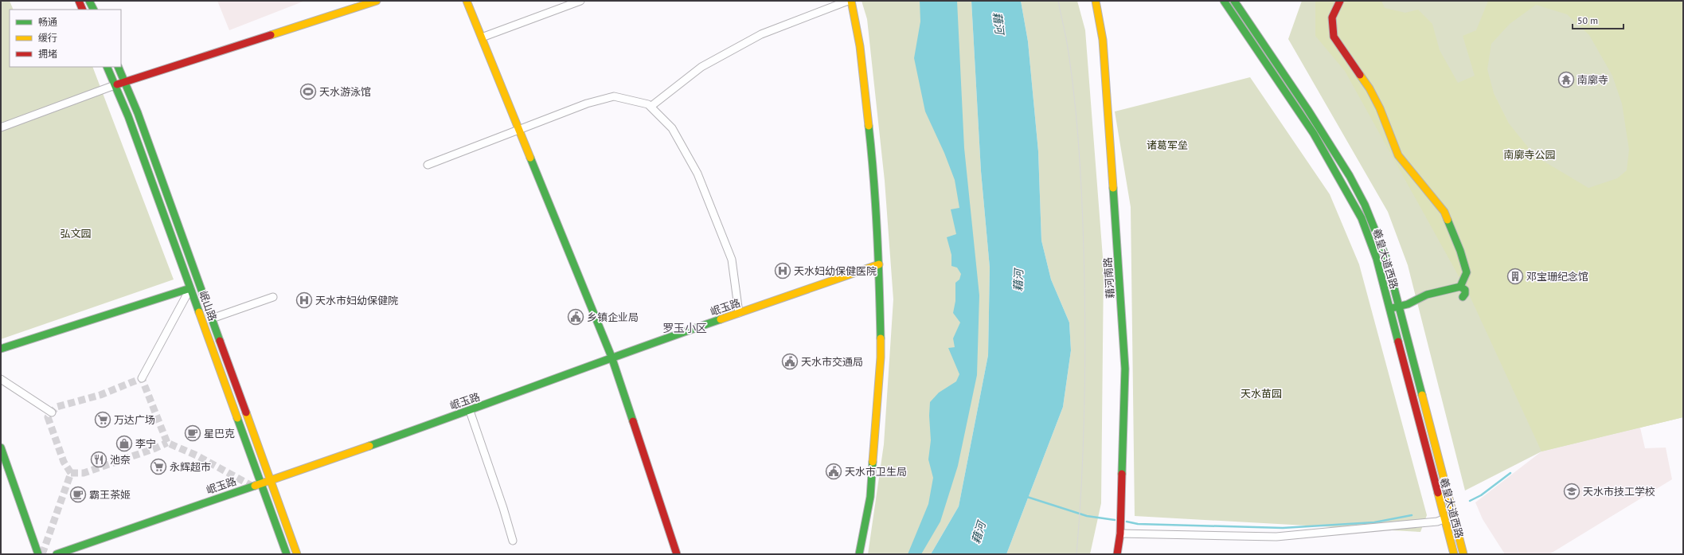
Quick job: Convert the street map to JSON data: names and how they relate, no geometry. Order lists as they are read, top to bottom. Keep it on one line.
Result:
{"streets":{"main road":["羲皇大道西路","藉河南路","岷山路","岷玉路"]},"crossings":[["岷山路","岷玉路"]],"districts":["罗玉小区"],"water":["藉河"],"parks":["诸葛军垒","南廓寺公园","弘文园","天水苗园"],"places":{"temple":["南廓寺"],"sports":["天水游泳馆"],"hospital":["天水妇幼保健医院","天水市妇幼保健院"],"building":["邓宝珊纪念馆"],"public building":["乡镇企业局","天水市交通局","天水市卫生局"],"supermarket":["万达广场","永辉超市"],"cafe":["星巴克","霸王茶姬"],"shop":["李宁"],"restaurant":["池奈"],"school or university":["天水市技工学校"]},"legend":["畅通","缓行","拥堵"],"scale_bar":"50 m"}
